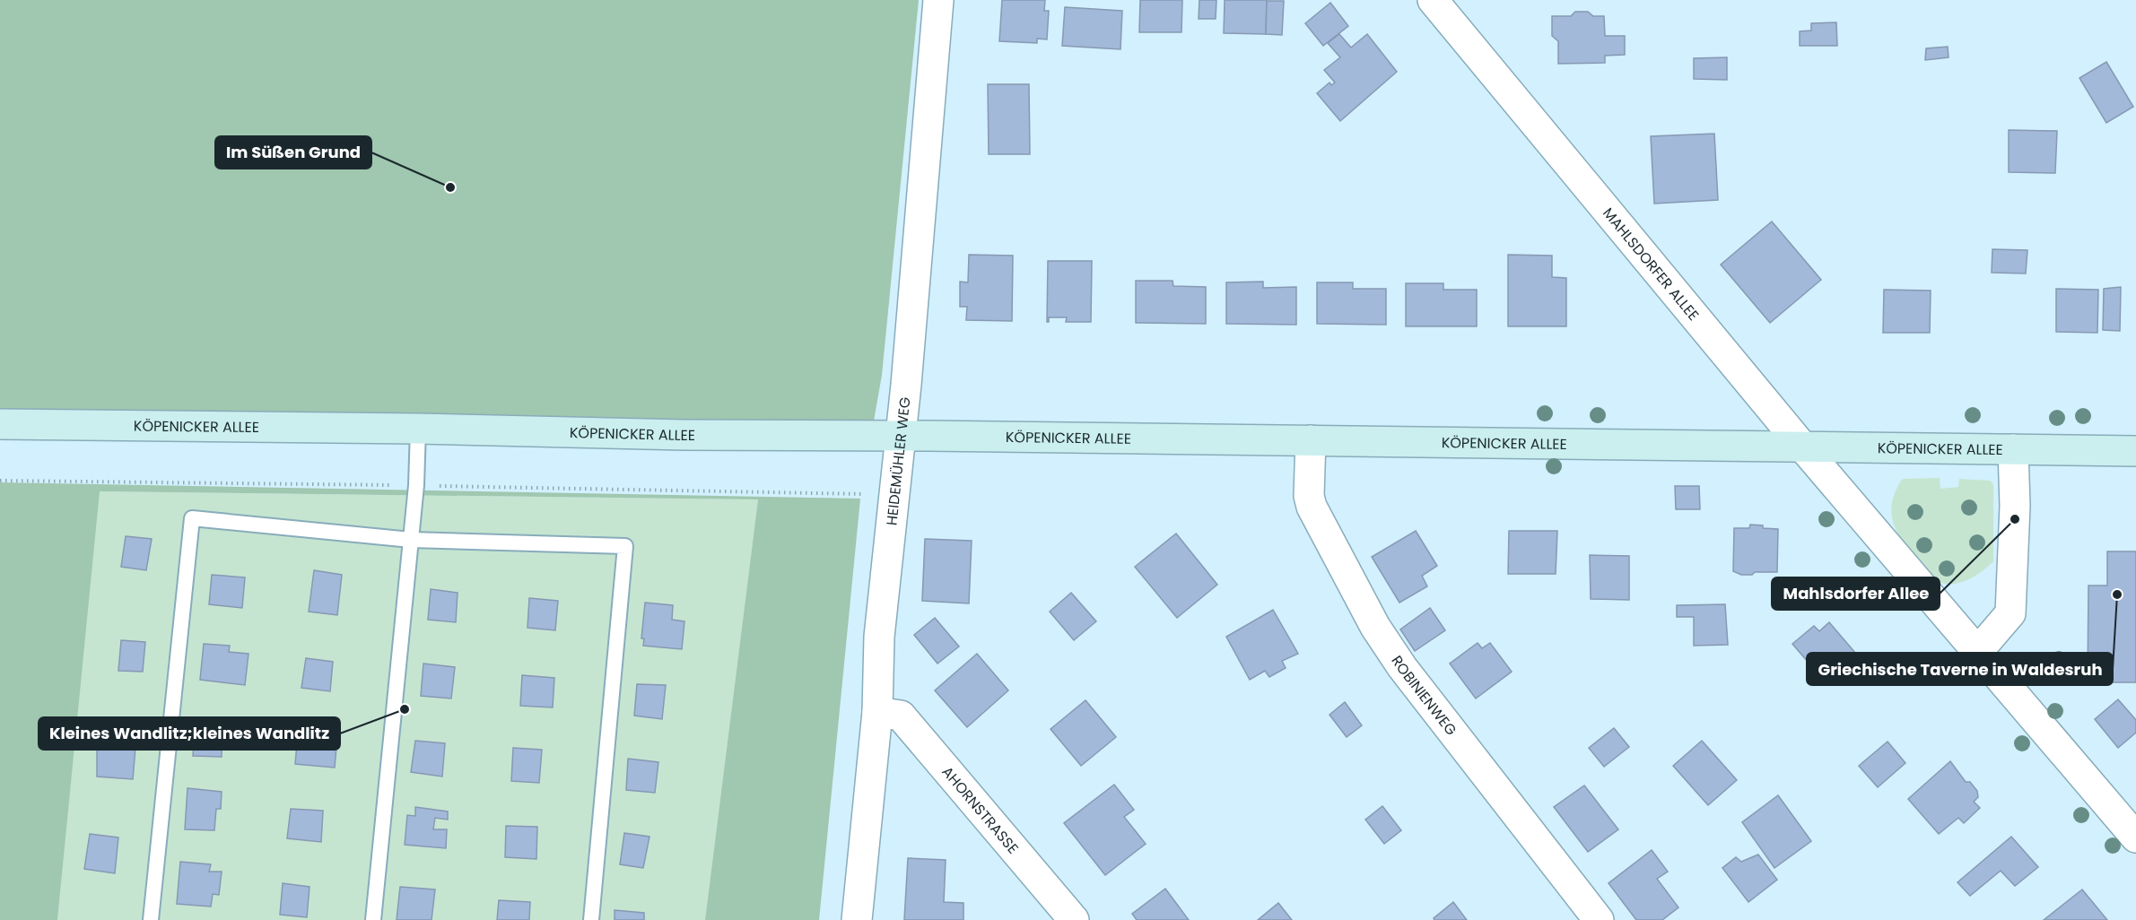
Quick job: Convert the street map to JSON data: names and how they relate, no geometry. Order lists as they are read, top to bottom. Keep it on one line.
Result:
{"streets":{"street":["MAHLSDORFER ALLEE","KÖPENICKER ALLEE","HEIDEMÜHLER WEG","ROBINIENWEG","AHORNSTRASSE"]},"crossings":[["MAHLSDORFER ALLEE","KÖPENICKER ALLEE"],["KÖPENICKER ALLEE","HEIDEMÜHLER WEG"],["KÖPENICKER ALLEE","ROBINIENWEG"],["HEIDEMÜHLER WEG","AHORNSTRASSE"]],"places":["Im Süßen Grund","Mahlsdorfer Allee","Griechische Taverne in Waldesruh","Kleines Wandlitz;kleines Wandlitz"]}
